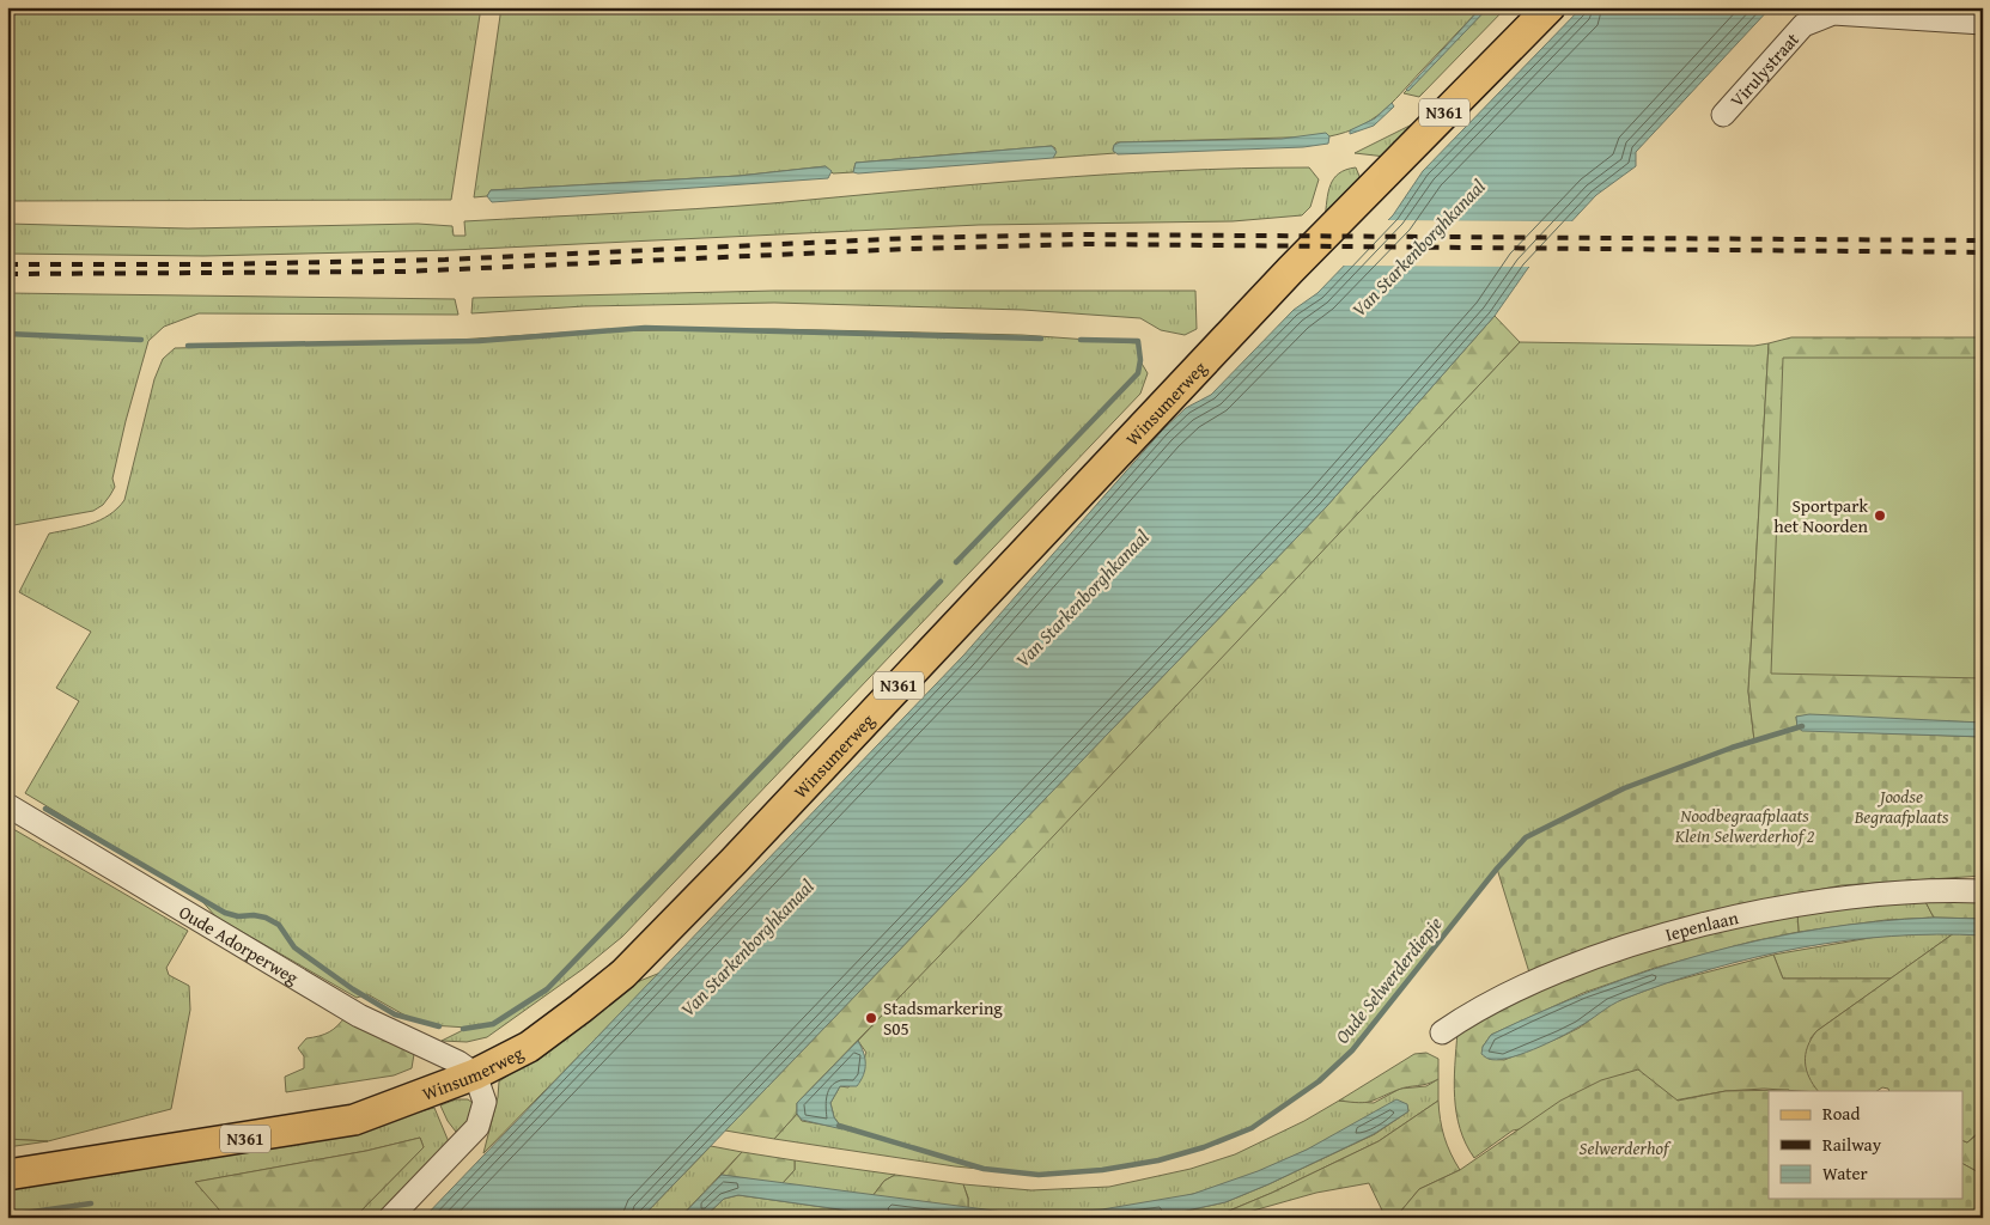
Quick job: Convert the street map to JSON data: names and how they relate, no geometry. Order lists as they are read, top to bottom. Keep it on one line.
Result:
{"streets":{"main road":["N361","Winsumerweg"],"street":["Virulystraat","Iepenlaan","Oude Adorperweg"]},"crossings":[["Winsumerweg","Oude Adorperweg"]],"water":["Van Starkenborghkanaal","Oude Selwerderdiepje"],"parks":["Joodse Begraafplaats","Noodbegraafplaats Klein Selwerderhof 2","Selwerderhof"],"places":["Sportpark het Noorden","Stadsmarkering S05"],"legend":["Road","Railway","Water"]}
